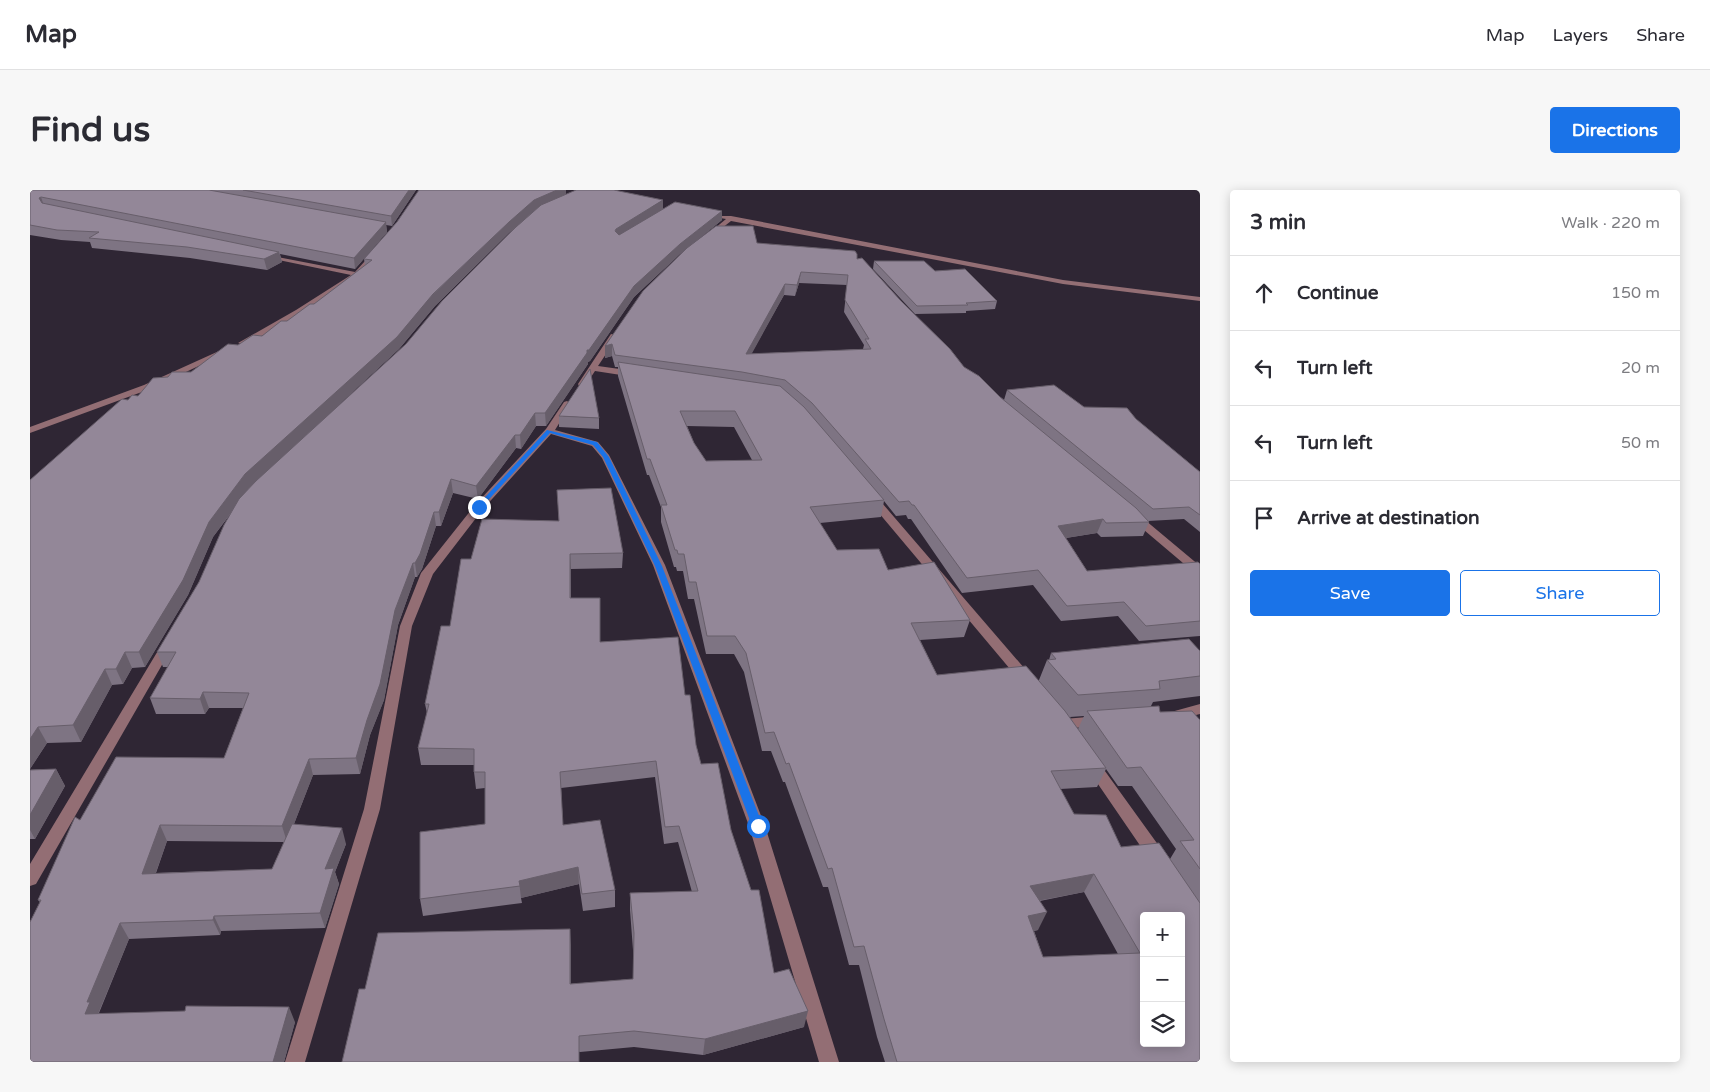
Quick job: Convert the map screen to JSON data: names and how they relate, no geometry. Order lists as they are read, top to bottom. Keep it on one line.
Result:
{"page":{"header":"Map","nav":["Map","Layers","Share"],"buttons":["Directions",["Save","Share"]],"title":"Find us","heading":["3 min","Walk · 220 m"],"list":[["Continue","150 m"],["Turn left","20 m"],["Turn left","50 m"],"Arrive at destination"],"map_buttons":["+","−"]}}
